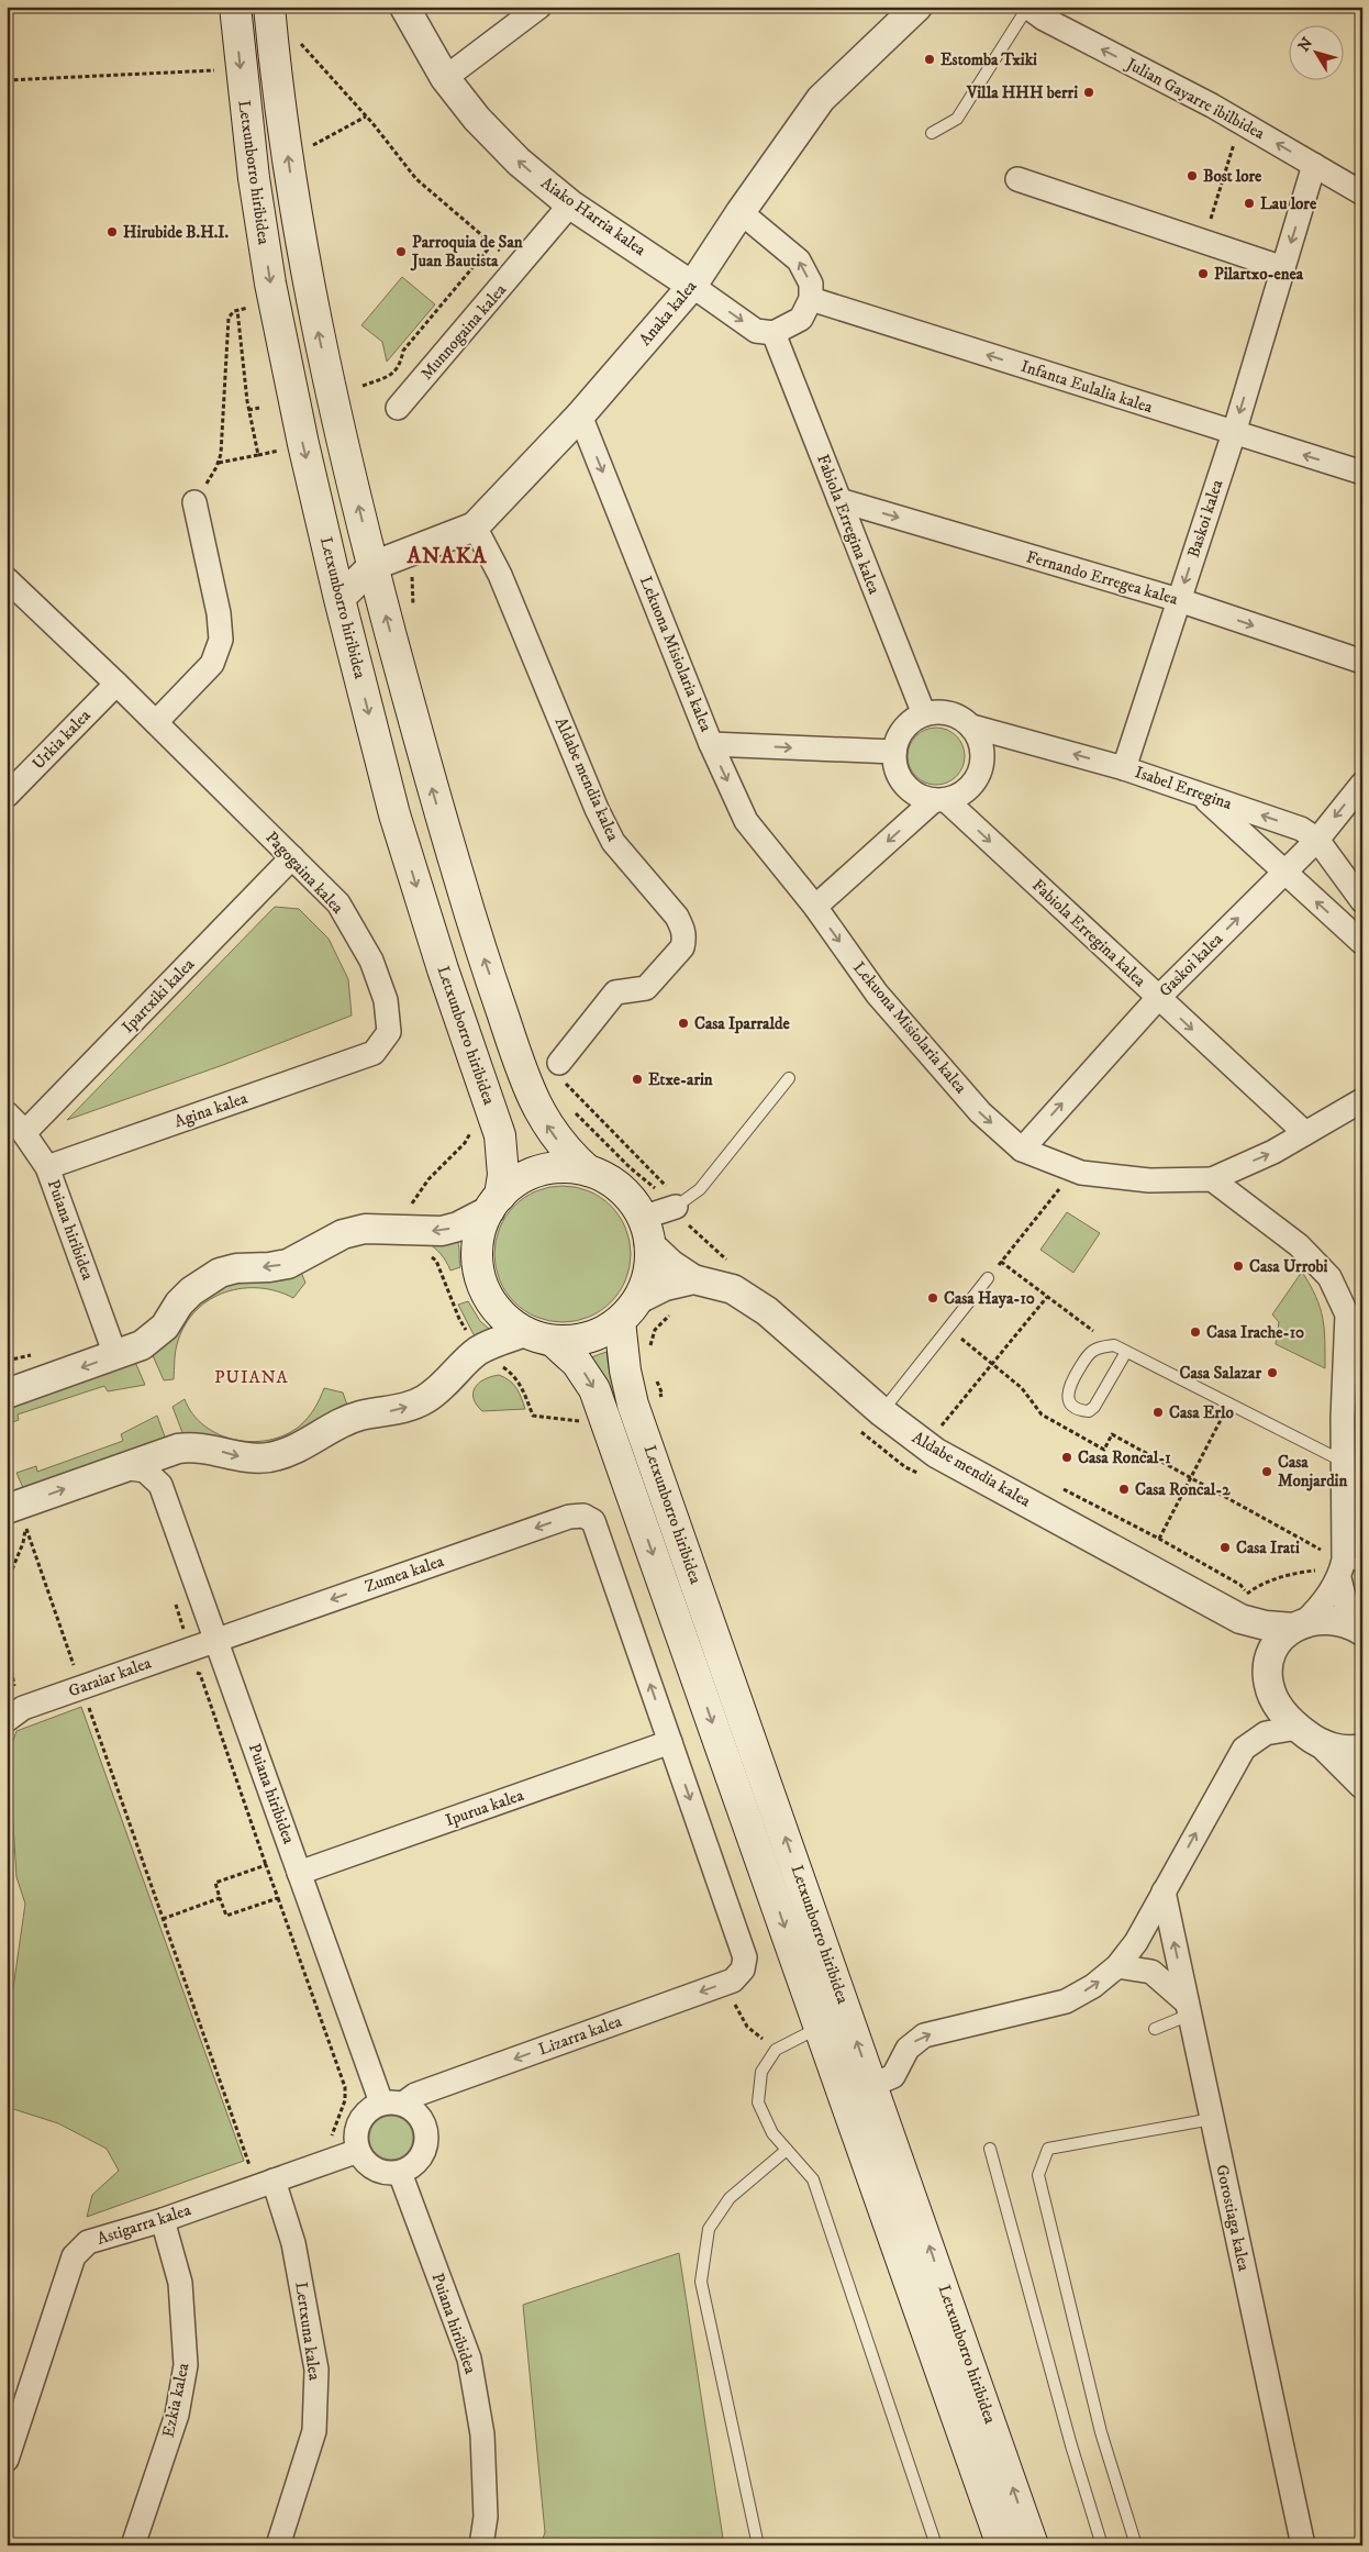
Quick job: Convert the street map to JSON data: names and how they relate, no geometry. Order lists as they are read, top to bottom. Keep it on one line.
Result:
{"streets":{"main road":["Letxunborro hiribidea"],"street":["Julian Gayarre ibilbidea","Aiako Harria kalea","Anaka kalea","Munnogaina kalea","Infanta Eulalia kalea","Baskoi kalea","Fabiola Erregina kalea","Fernando Erregea kalea","Lekuona Misiolaria kalea","Urkia kalea","Aldabe mendia kalea","Isabel Erregina","Pagogaina kalea","Gaskoi kalea","Ipartxiki kalea","Agina kalea","Puiana hiribidea","Zumea kalea","Garaiar kalea","Ipurua kalea","Lizarra kalea","Gorostiaga kalea","Astigarra kalea","Lertxuna kalea","Ezkia kalea"]},"crossings":[["Julian Gayarre ibilbidea","Baskoi kalea"],["Letxunborro hiribidea","Aldabe mendia kalea"],["Aiako Harria kalea","Anaka kalea"],["Aiako Harria kalea","Munnogaina kalea"],["Anaka kalea","Lekuona Misiolaria kalea"],["Anaka kalea","Aldabe mendia kalea"],["Infanta Eulalia kalea","Baskoi kalea"],["Baskoi kalea","Fernando Erregea kalea"],["Baskoi kalea","Isabel Erregina"],["Fabiola Erregina kalea","Fernando Erregea kalea"],["Fabiola Erregina kalea","Isabel Erregina"],["Fabiola Erregina kalea","Gaskoi kalea"],["Lekuona Misiolaria kalea","Gaskoi kalea"],["Urkia kalea","Pagogaina kalea"],["Isabel Erregina","Gaskoi kalea"],["Pagogaina kalea","Ipartxiki kalea"],["Pagogaina kalea","Agina kalea"],["Ipartxiki kalea","Puiana hiribidea"],["Agina kalea","Puiana hiribidea"],["Puiana hiribidea","Zumea kalea"],["Puiana hiribidea","Garaiar kalea"],["Puiana hiribidea","Ipurua kalea"],["Puiana hiribidea","Lizarra kalea"],["Puiana hiribidea","Astigarra kalea"],["Zumea kalea","Garaiar kalea"],["Zumea kalea","Ipurua kalea"],["Zumea kalea","Lizarra kalea"],["Ipurua kalea","Lizarra kalea"],["Lizarra kalea","Astigarra kalea"],["Astigarra kalea","Lertxuna kalea"],["Astigarra kalea","Ezkia kalea"]],"one_way":["Aiako Harria kalea","Baskoi kalea","Fernando Erregea kalea","Lekuona Misiolaria kalea"],"districts":["ANAKA","PUIANA"],"places":["Estomba Txiki","Villa HHH berri","Bost lore","Lau lore","Hirubide B.H.I.","Parroquia de San Juan Bautista","Pilartxo-enea","Casa Iparralde","Etxe-arin","Casa Urrobi","Casa Haya-10","Casa Irache-10","Casa Salazar","Casa Erlo","Casa Roncal-1","Casa Monjardin","Casa Roncal-2","Casa Irati"],"north":"top left"}
